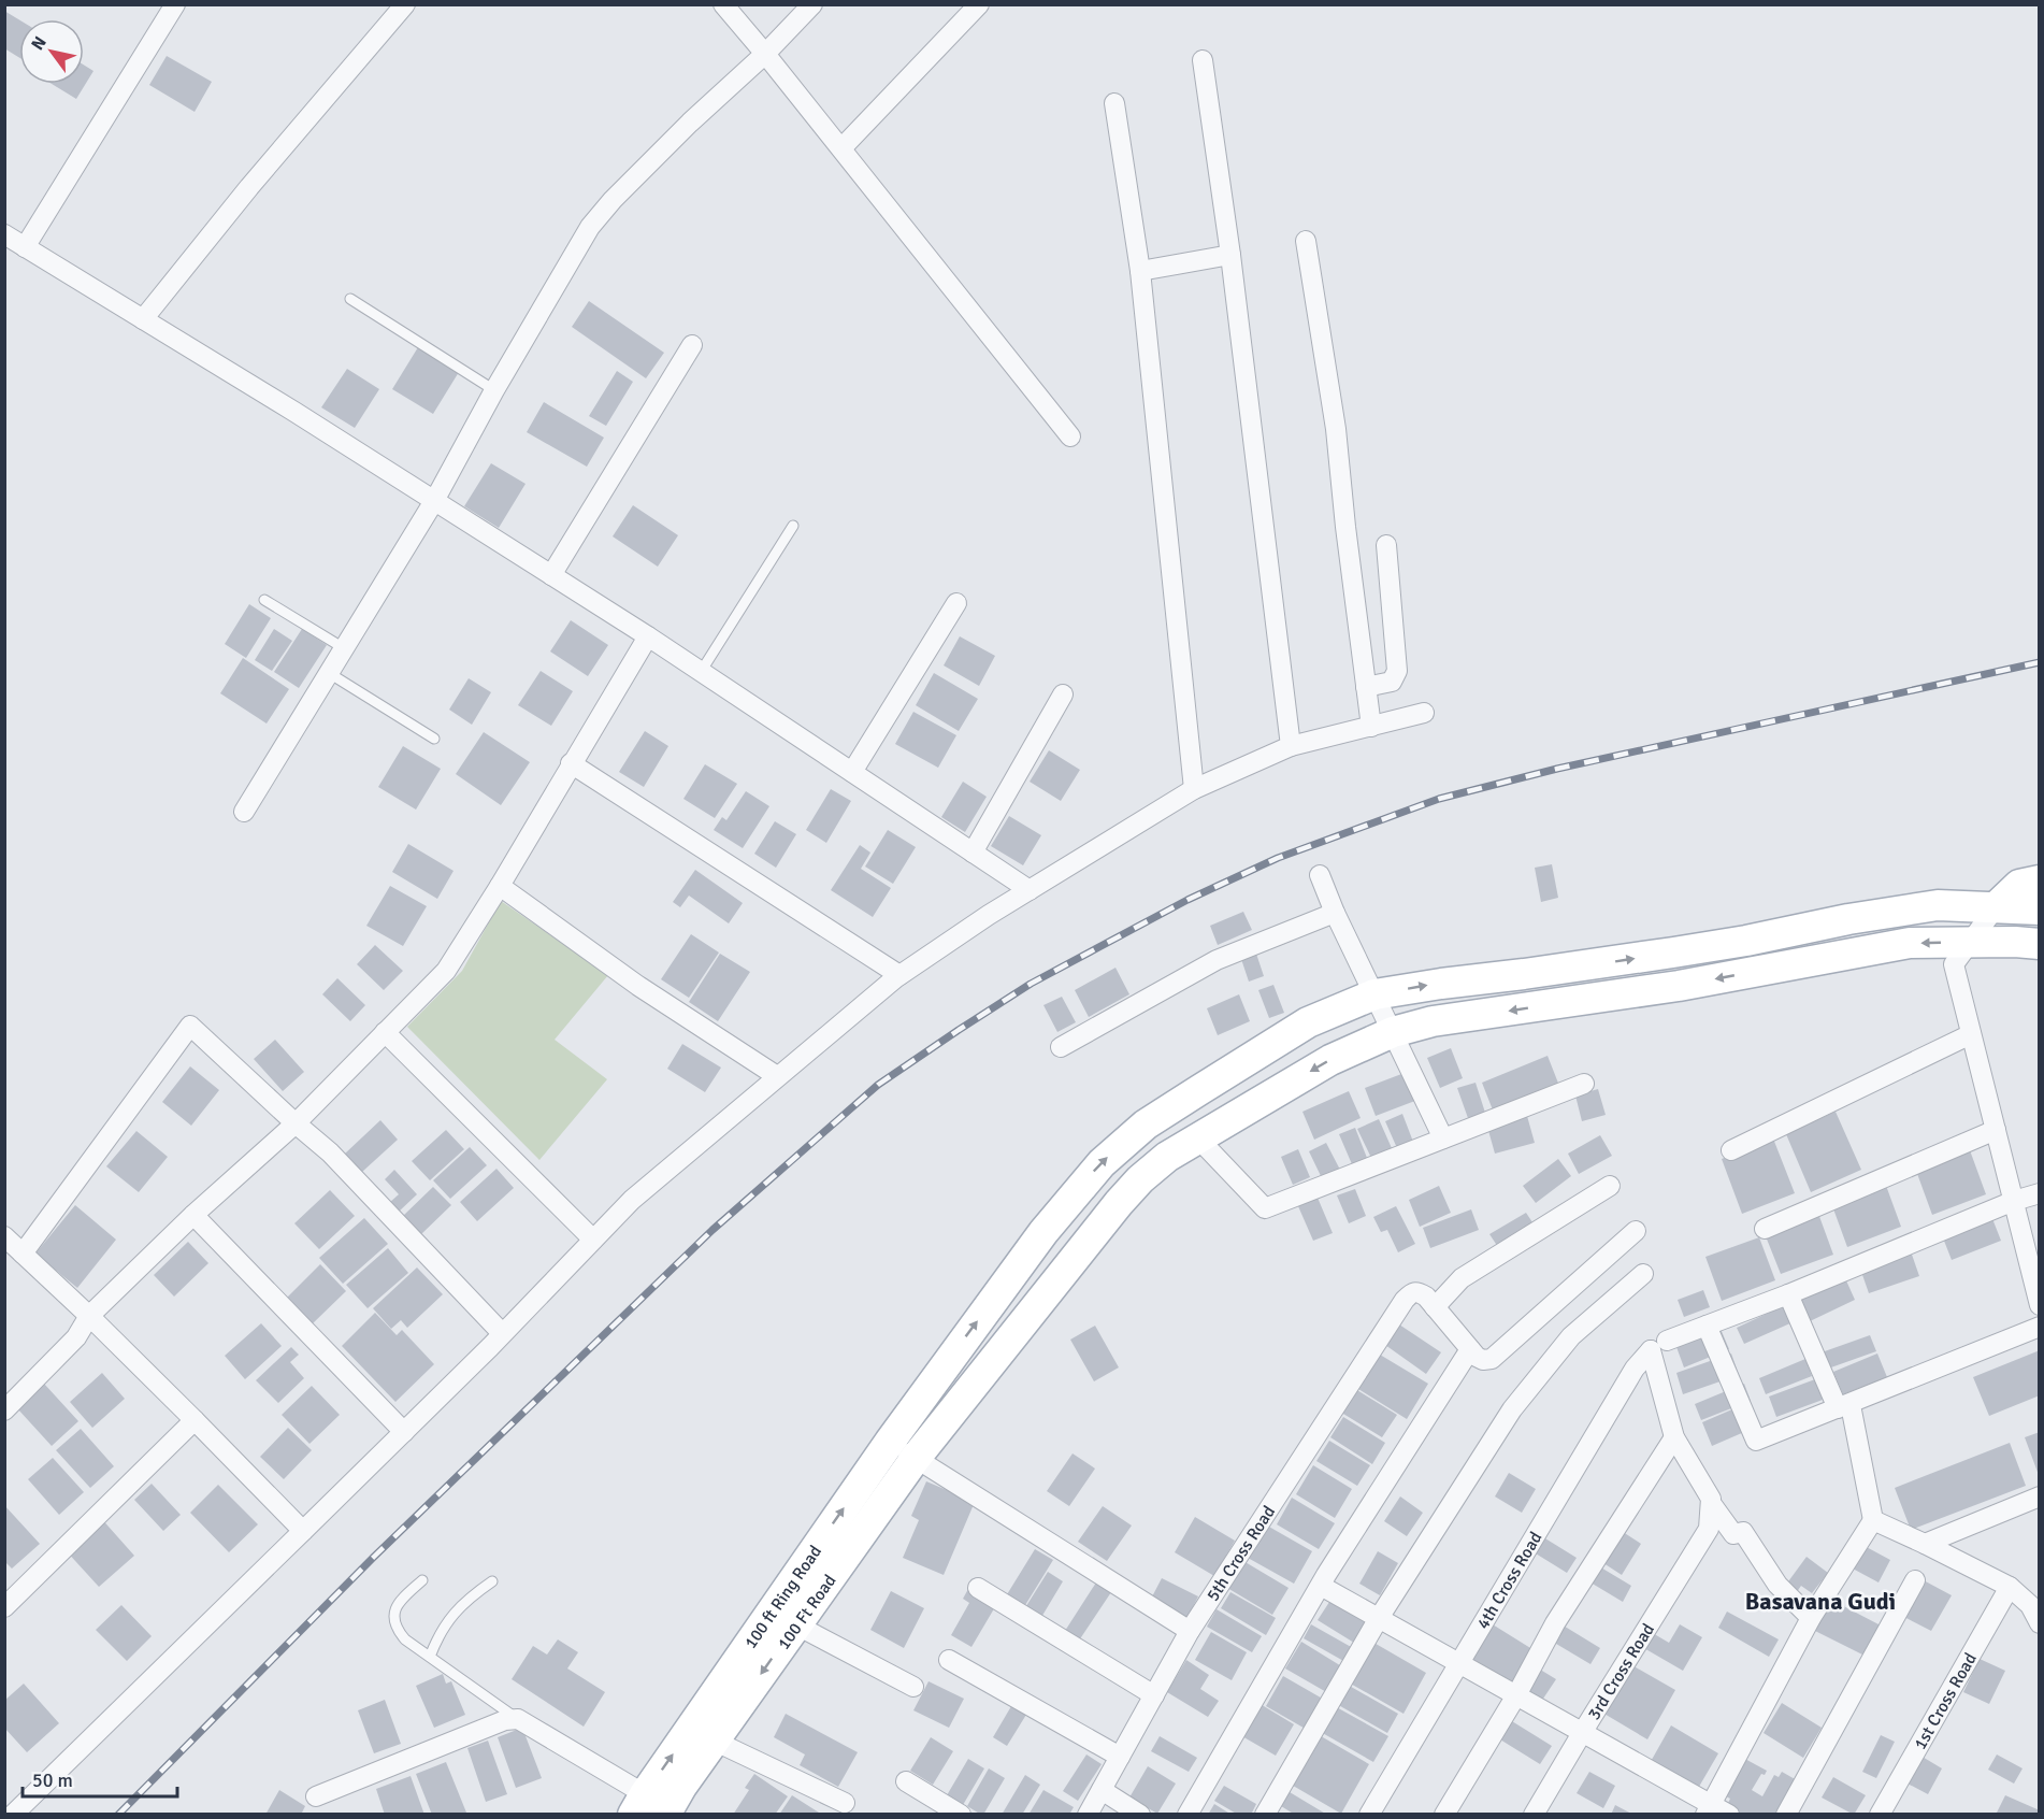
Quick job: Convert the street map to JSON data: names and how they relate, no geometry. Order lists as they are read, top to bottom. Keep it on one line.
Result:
{"streets":{"main road":["100 ft Ring Road","100 Ft Road"],"street":["5th Cross Road","4th Cross Road","3rd Cross Road","1st Cross Road"]},"crossings":[["100 ft Ring Road","100 Ft Road"]],"one_way":["100 ft Ring Road","100 Ft Road"],"districts":["Basavana Gudi"],"scale_bar":"50 m","north":"top left"}
